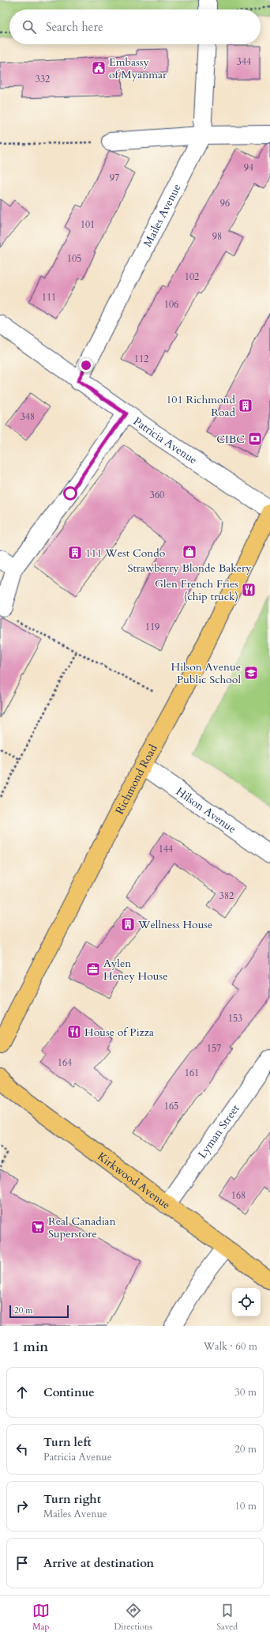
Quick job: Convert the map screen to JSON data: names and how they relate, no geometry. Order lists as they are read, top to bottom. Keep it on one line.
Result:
{"streets":{"main road":["Richmond Road","Kirkwood Avenue"],"street":["Mailes Avenue","Patricia Avenue","Hilson Avenue","Lyman Street"]},"crossings":[["Mailes Avenue","Patricia Avenue"],["Richmond Road","Hilson Avenue"],["Lyman Street","Kirkwood Avenue"]],"places":{"public building":["Embassy of Myanmar"],"building":["101 Richmond Road","111 West Condo","Wellness House"],"bank":["CIBC"],"shop":["Strawberry Blonde Bakery"],"restaurant":["Glen French Fries (chip truck)","House of Pizza"],"school or university":["Hilson Avenue Public School"],"office":["Aylen Heney House"],"supermarket":["Real Canadian Superstore"]},"house_numbers":["344","332","94","97","96","101","98","105","102","111","106","112","348","360","119","144","382","153","157","164","161","165","168"],"scale_bar":"20 m","page":{"search":"Search here","scale":"20 m","heading":["1 min","Walk · 60 m"],"list":[["Continue","30 m"],["Turn left","Patricia Avenue","20 m"],["Turn right","Mailes Avenue","10 m"],"Arrive at destination"],"nav":["Map","Directions","Saved"]}}
